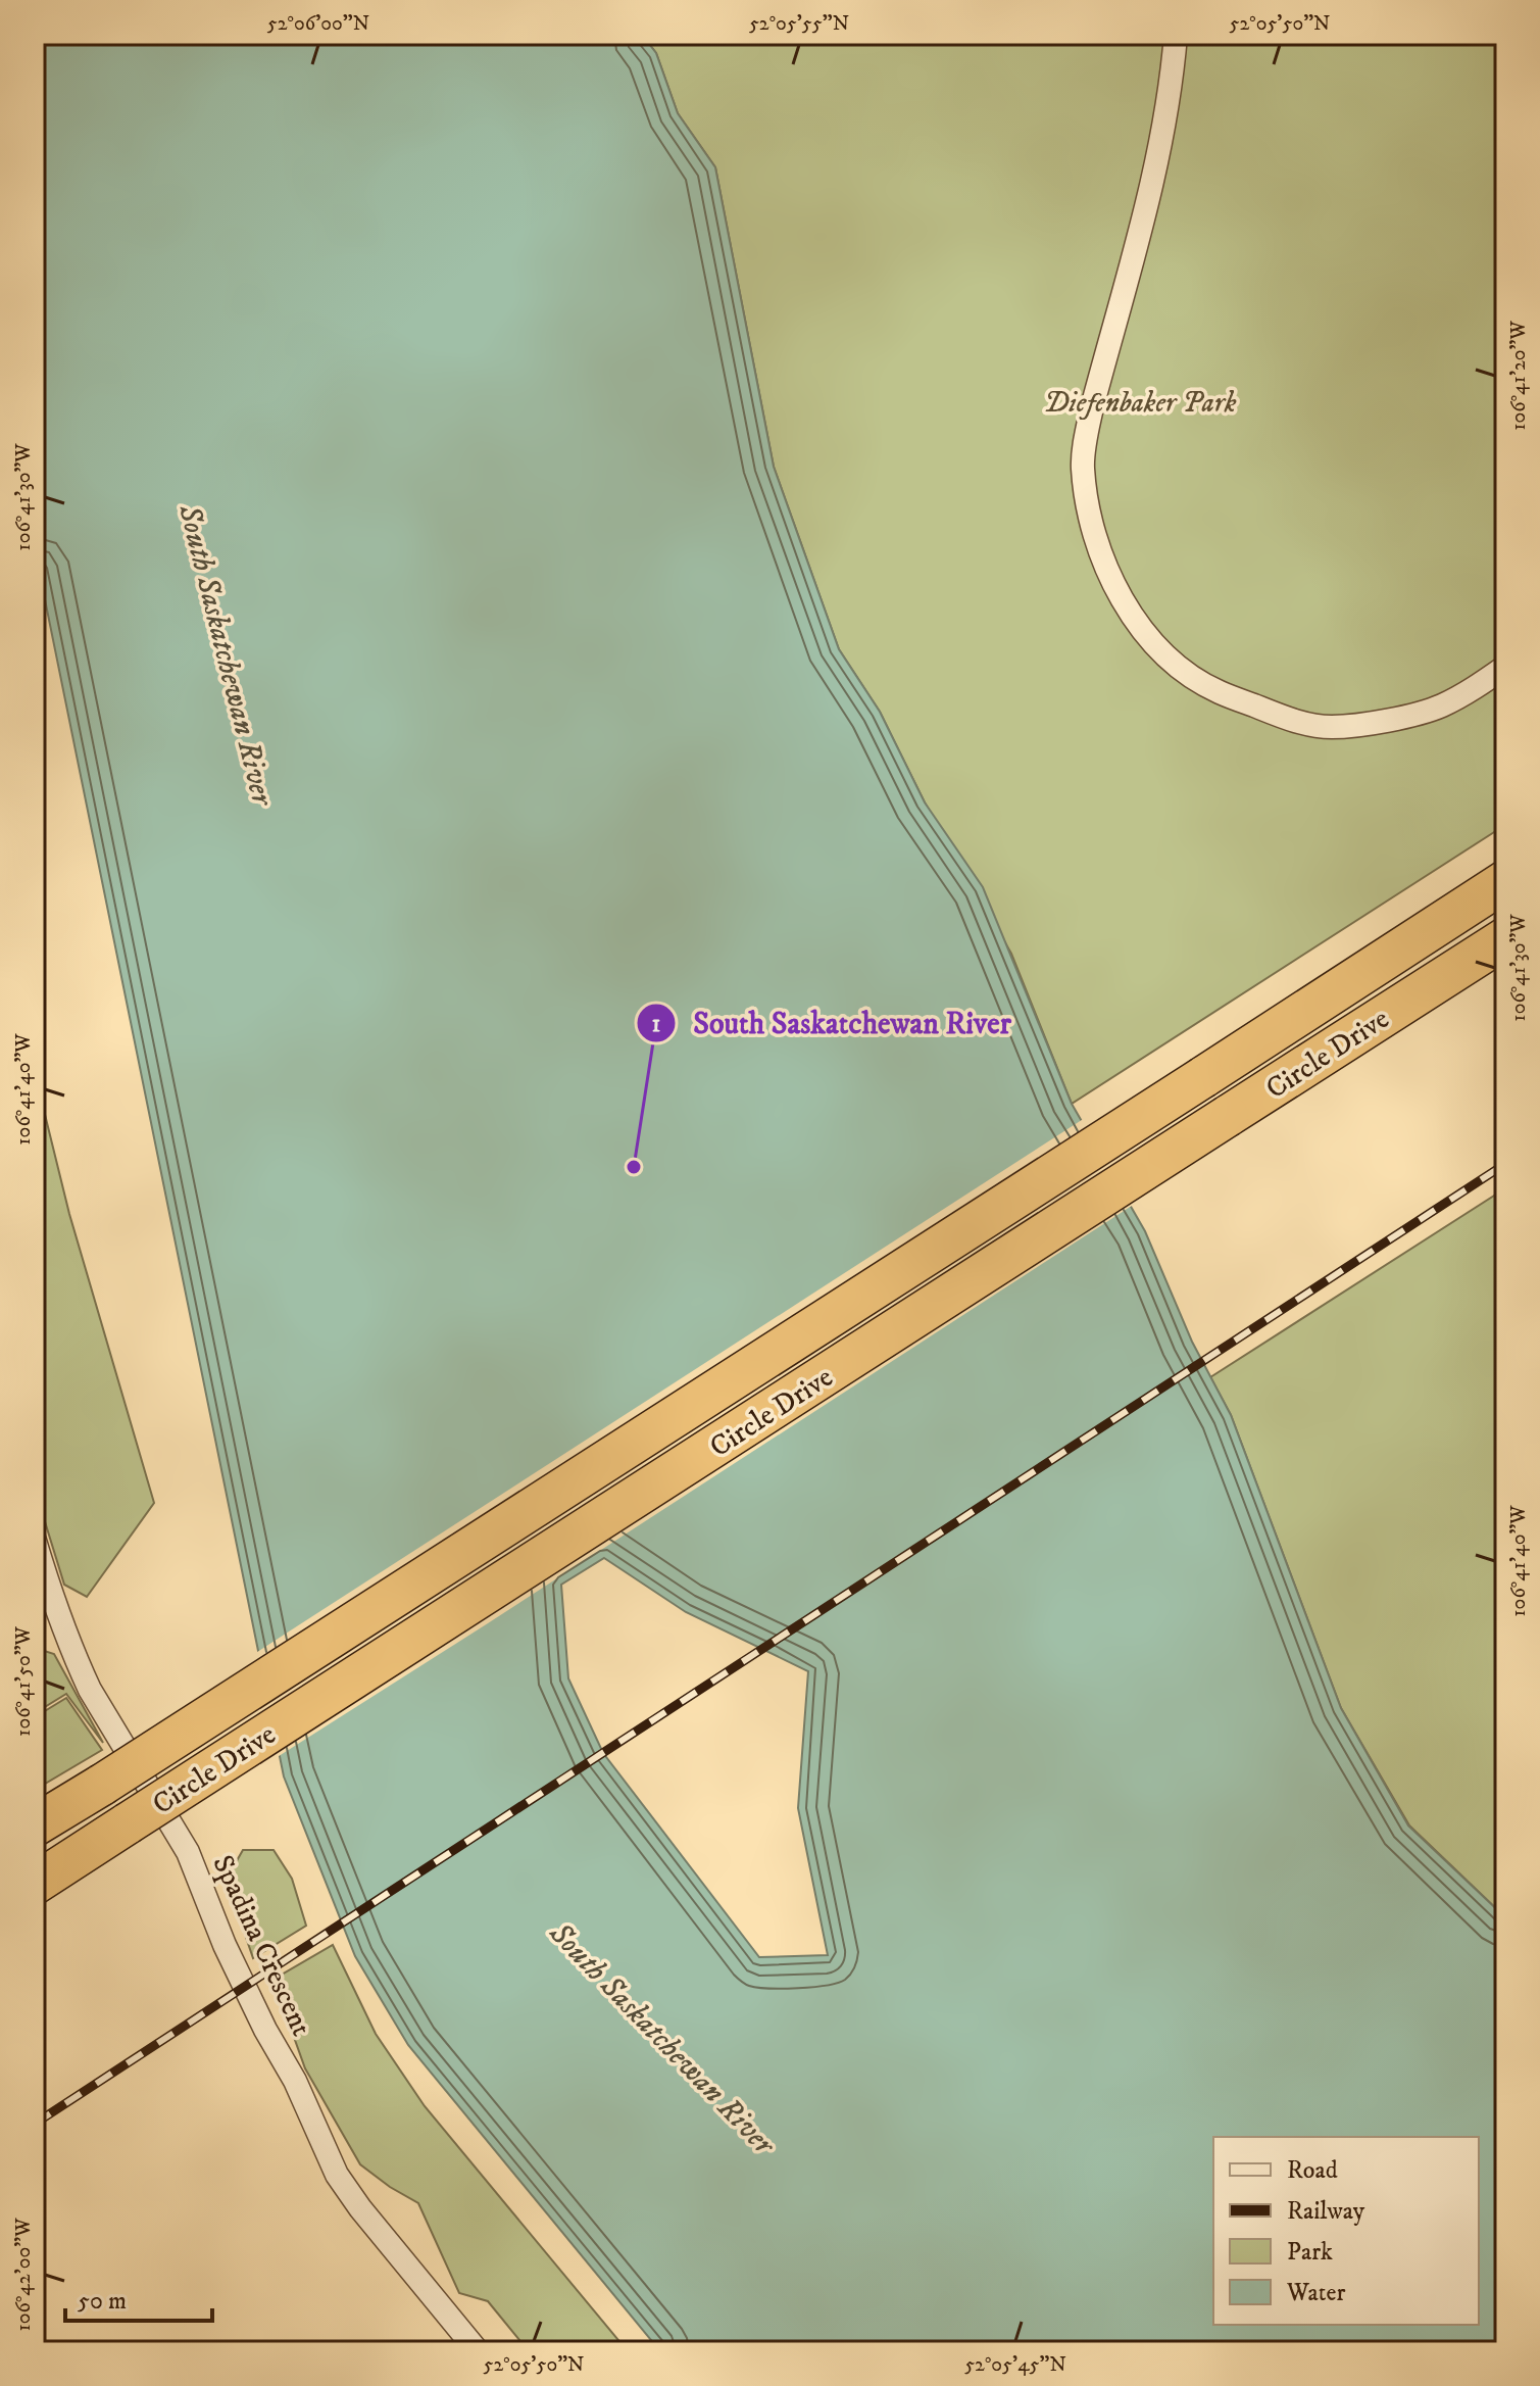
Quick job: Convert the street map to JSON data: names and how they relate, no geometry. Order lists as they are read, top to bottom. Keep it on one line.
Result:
{"streets":{"highway":["Circle Drive"],"street":["Spadina Crescent"]},"water":["South Saskatchewan River"],"parks":["Diefenbaker Park"],"places":["South Saskatchewan River"],"legend":["Road","Railway","Park","Water"],"scale_bar":"50 m","coordinates":["52°06'00\"N","52°05'55\"N","52°05'50\"N","106°41'20\"W","106°41'30\"W","106°41'40\"W","106°41'50\"W","106°42'00\"W","52°05'45\"N"]}
